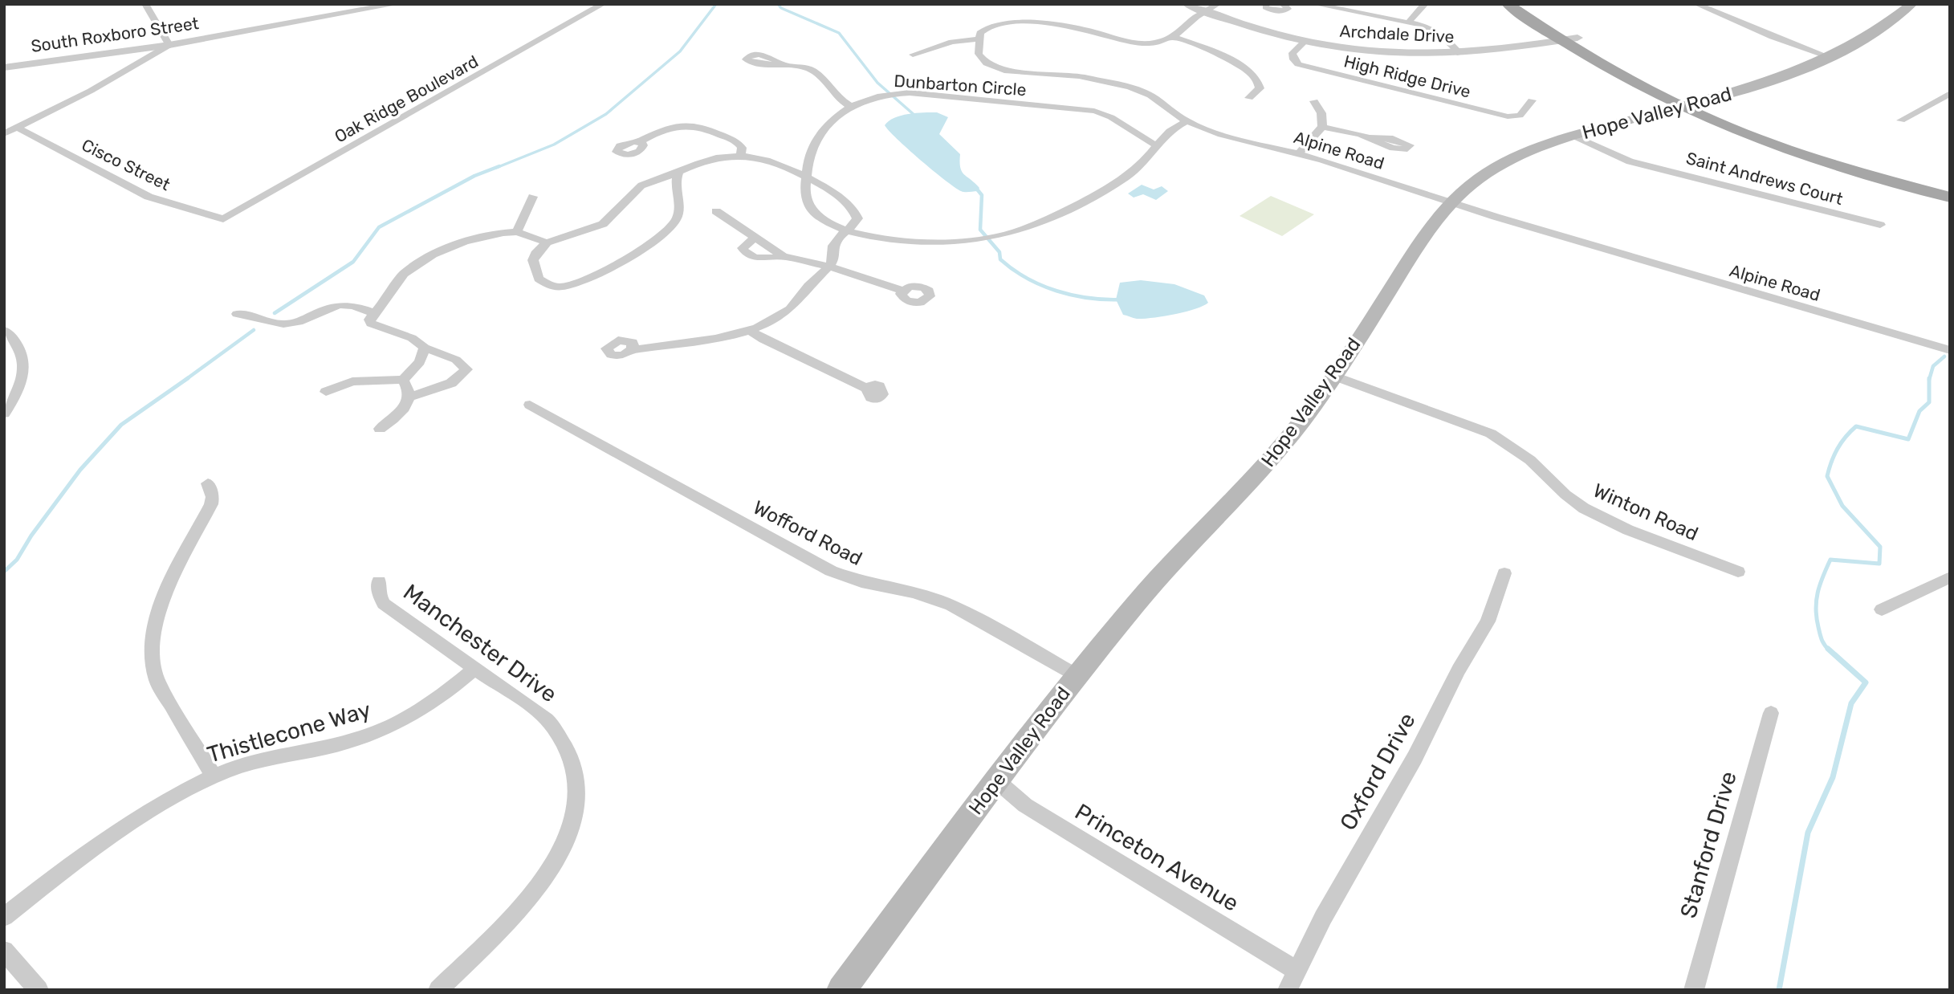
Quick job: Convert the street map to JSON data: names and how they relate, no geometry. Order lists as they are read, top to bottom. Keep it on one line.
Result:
{"streets":{"main road":["Hope Valley Road"],"street":["Archdale Drive","South Roxboro Street","High Ridge Drive","Dunbarton Circle","Oak Ridge Boulevard","Alpine Road","Cisco Street","Saint Andrews Court","Winton Road","Wofford Road","Manchester Drive","Thistlecone Way","Oxford Drive","Stanford Drive","Princeton Avenue"]},"crossings":[["Archdale Drive","High Ridge Drive"],["Dunbarton Circle","Alpine Road"],["Oak Ridge Boulevard","Cisco Street"],["Hope Valley Road","Alpine Road"],["Hope Valley Road","Saint Andrews Court"],["Hope Valley Road","Winton Road"],["Hope Valley Road","Wofford Road"],["Hope Valley Road","Princeton Avenue"],["Manchester Drive","Thistlecone Way"],["Oxford Drive","Princeton Avenue"]]}
